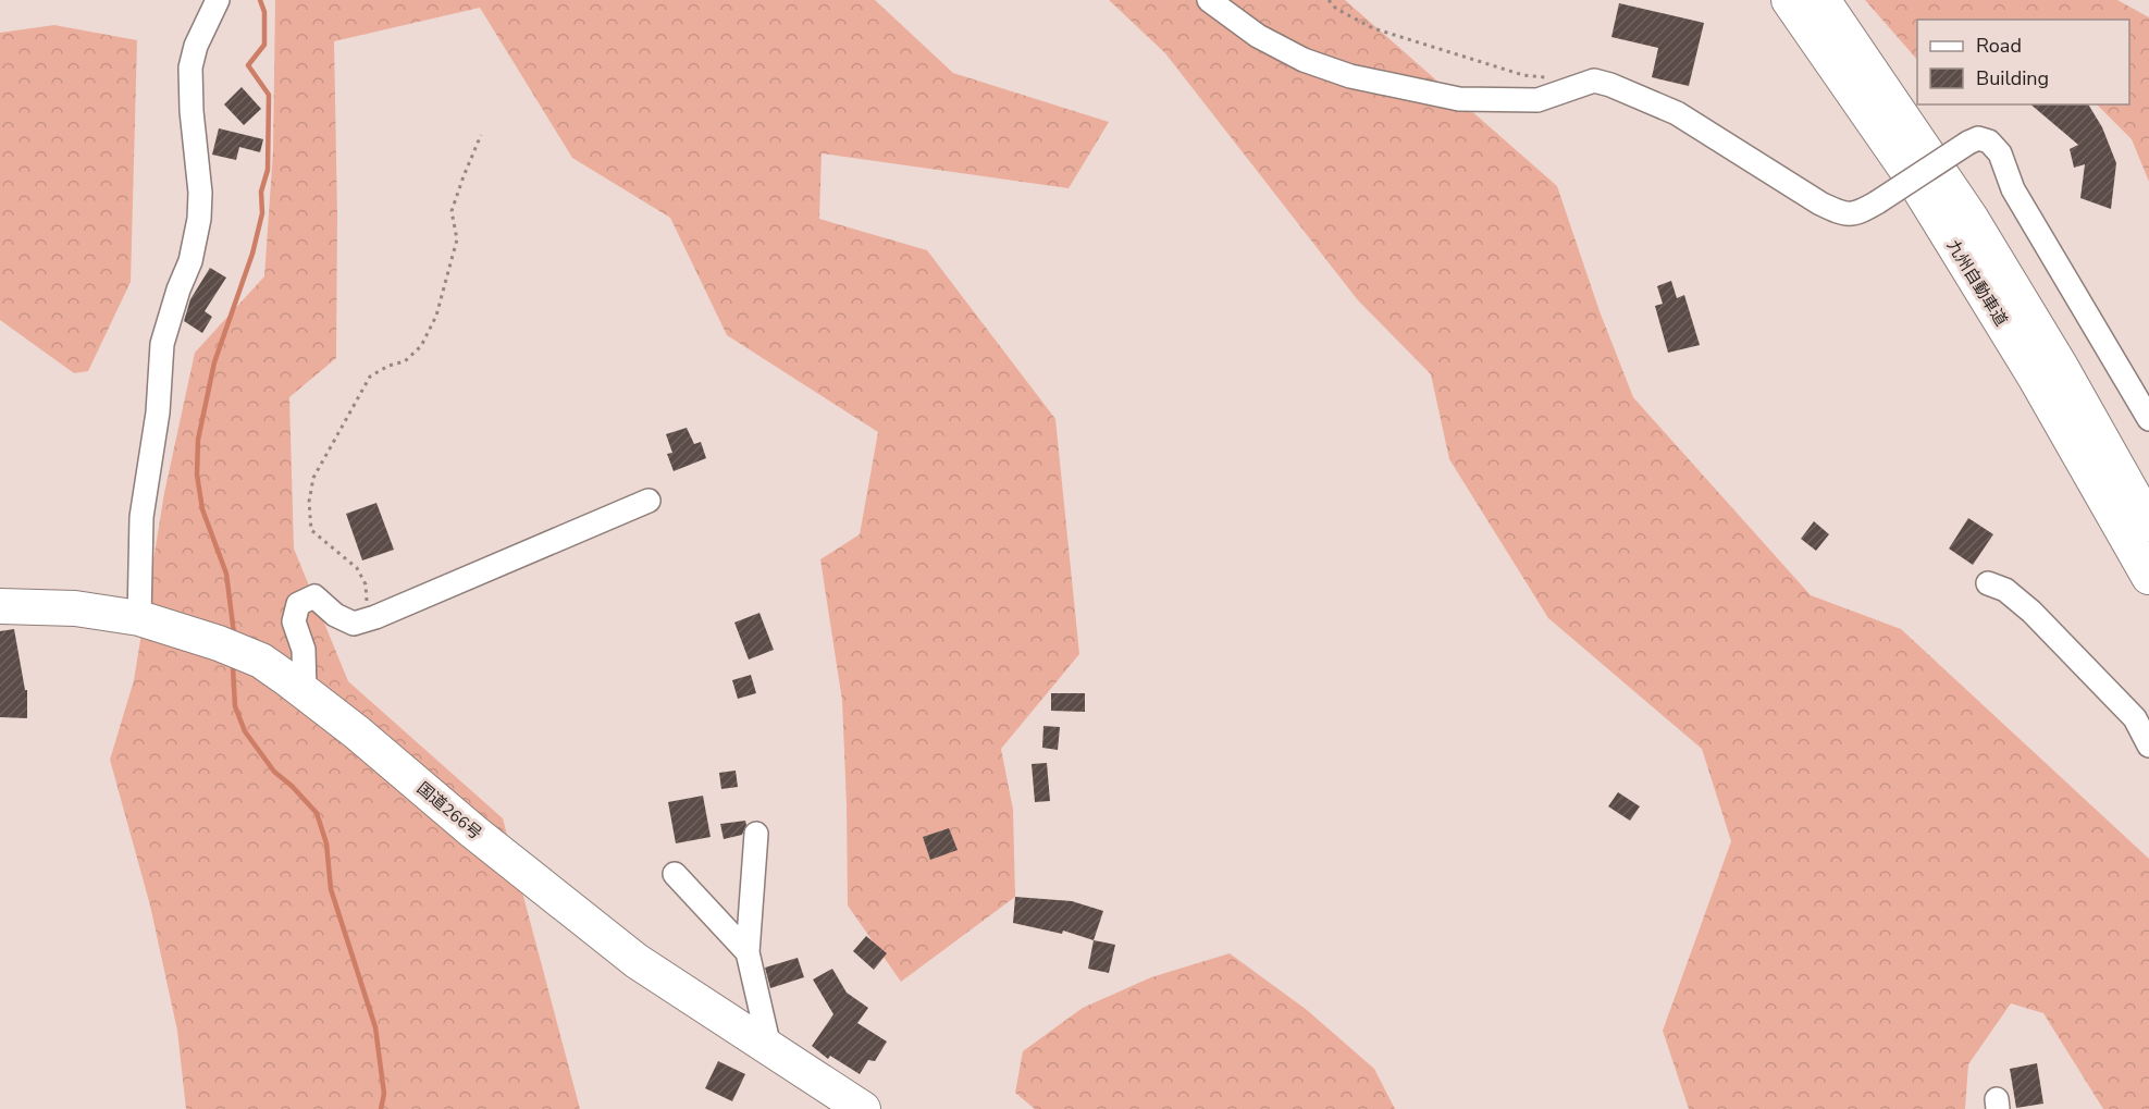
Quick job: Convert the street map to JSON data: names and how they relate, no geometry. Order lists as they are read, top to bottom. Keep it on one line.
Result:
{"streets":{"highway":["九州自動車道","国道266号"]},"legend":["Road","Building"]}
